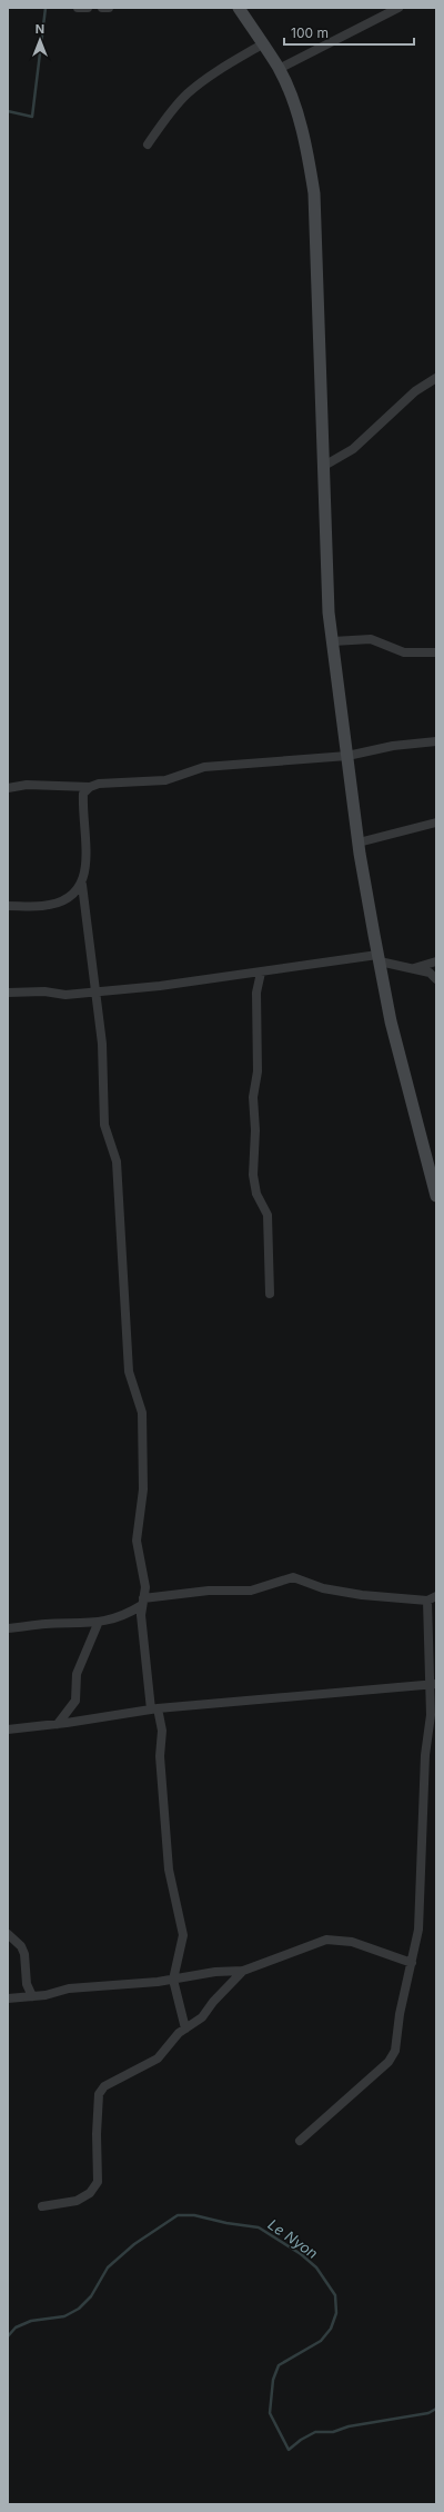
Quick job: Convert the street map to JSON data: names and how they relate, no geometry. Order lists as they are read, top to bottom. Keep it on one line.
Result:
{"water":["Le Nyon"],"scale_bar":"100 m","north":"top"}
